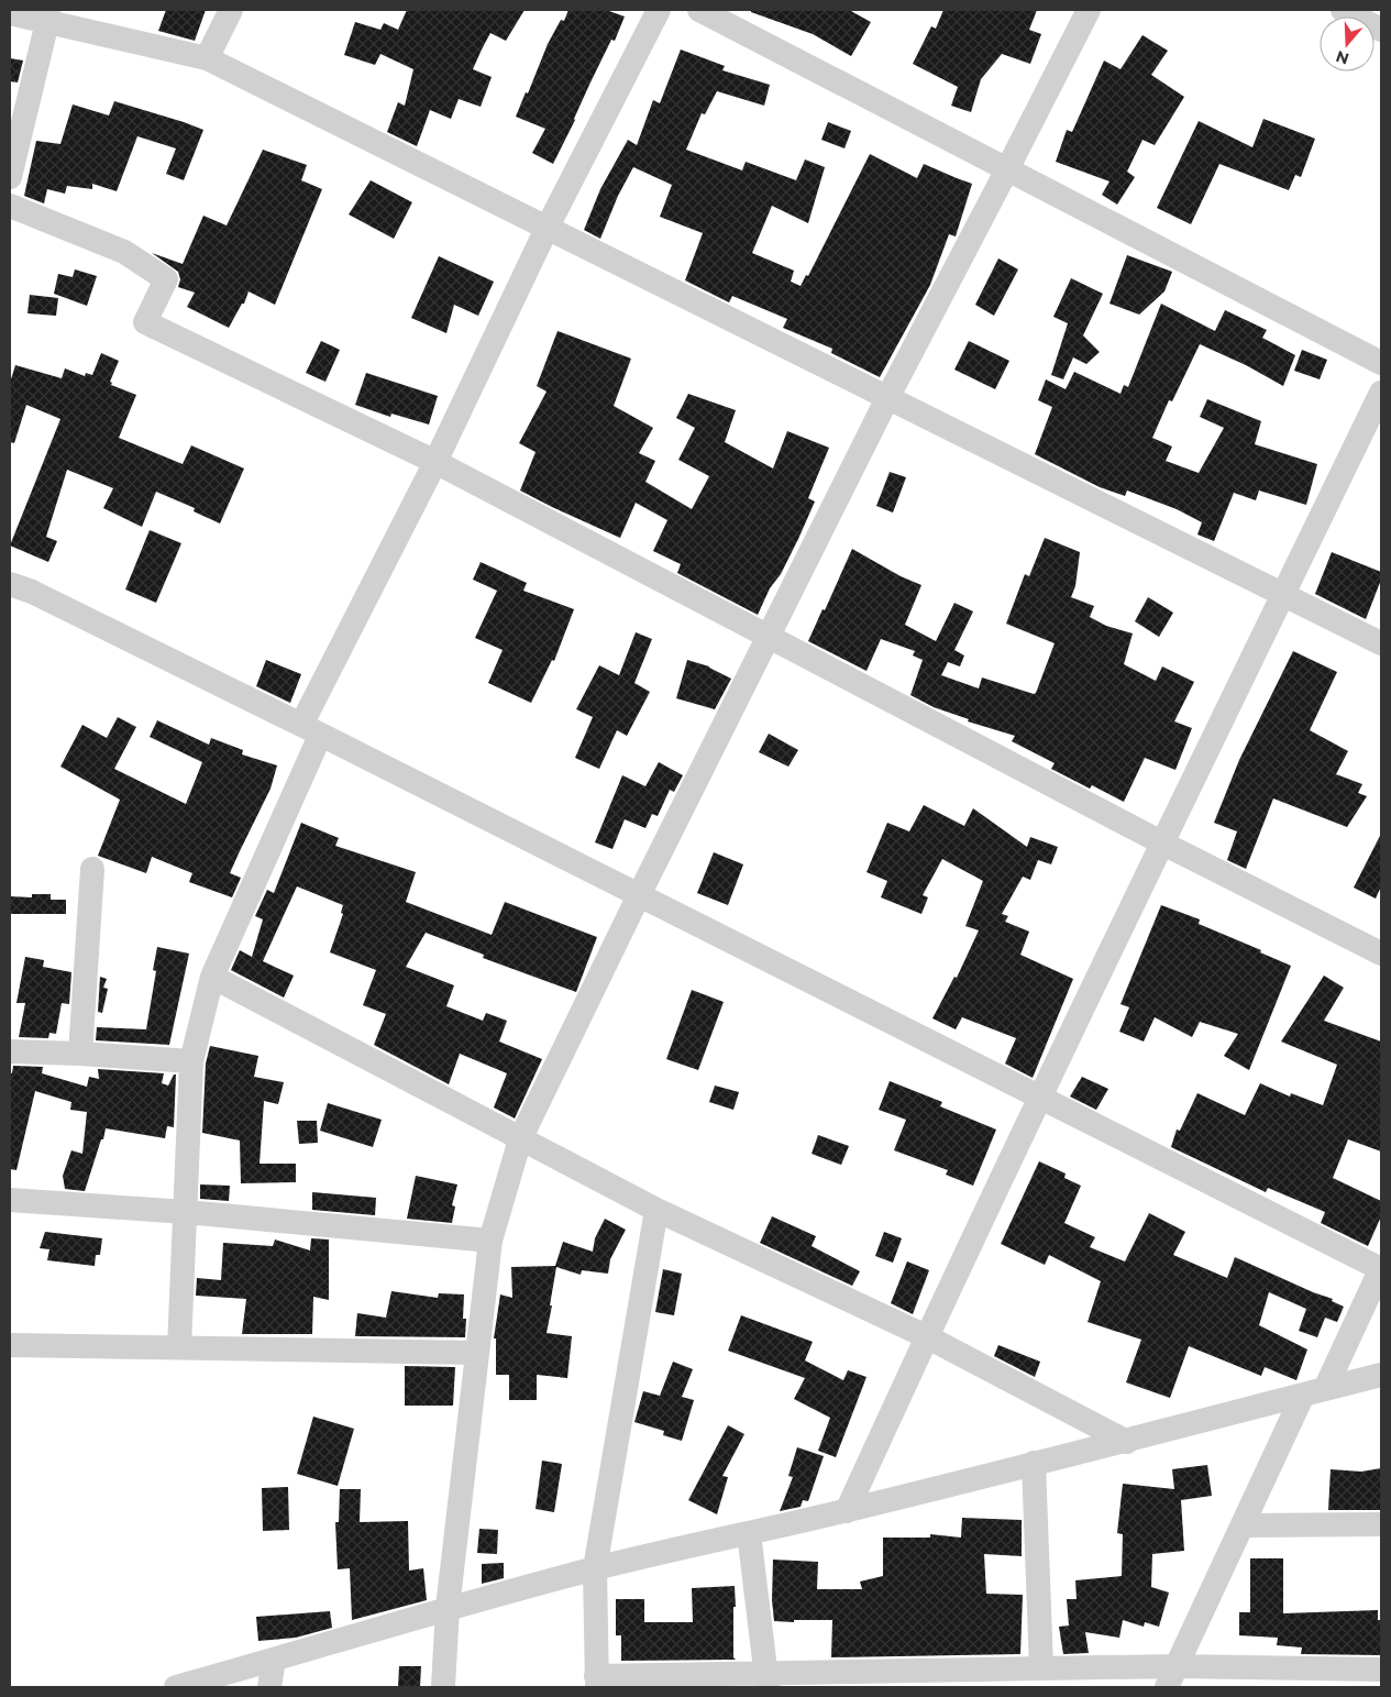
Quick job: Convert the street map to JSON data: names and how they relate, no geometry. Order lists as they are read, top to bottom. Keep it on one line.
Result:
{"north":"bottom"}
